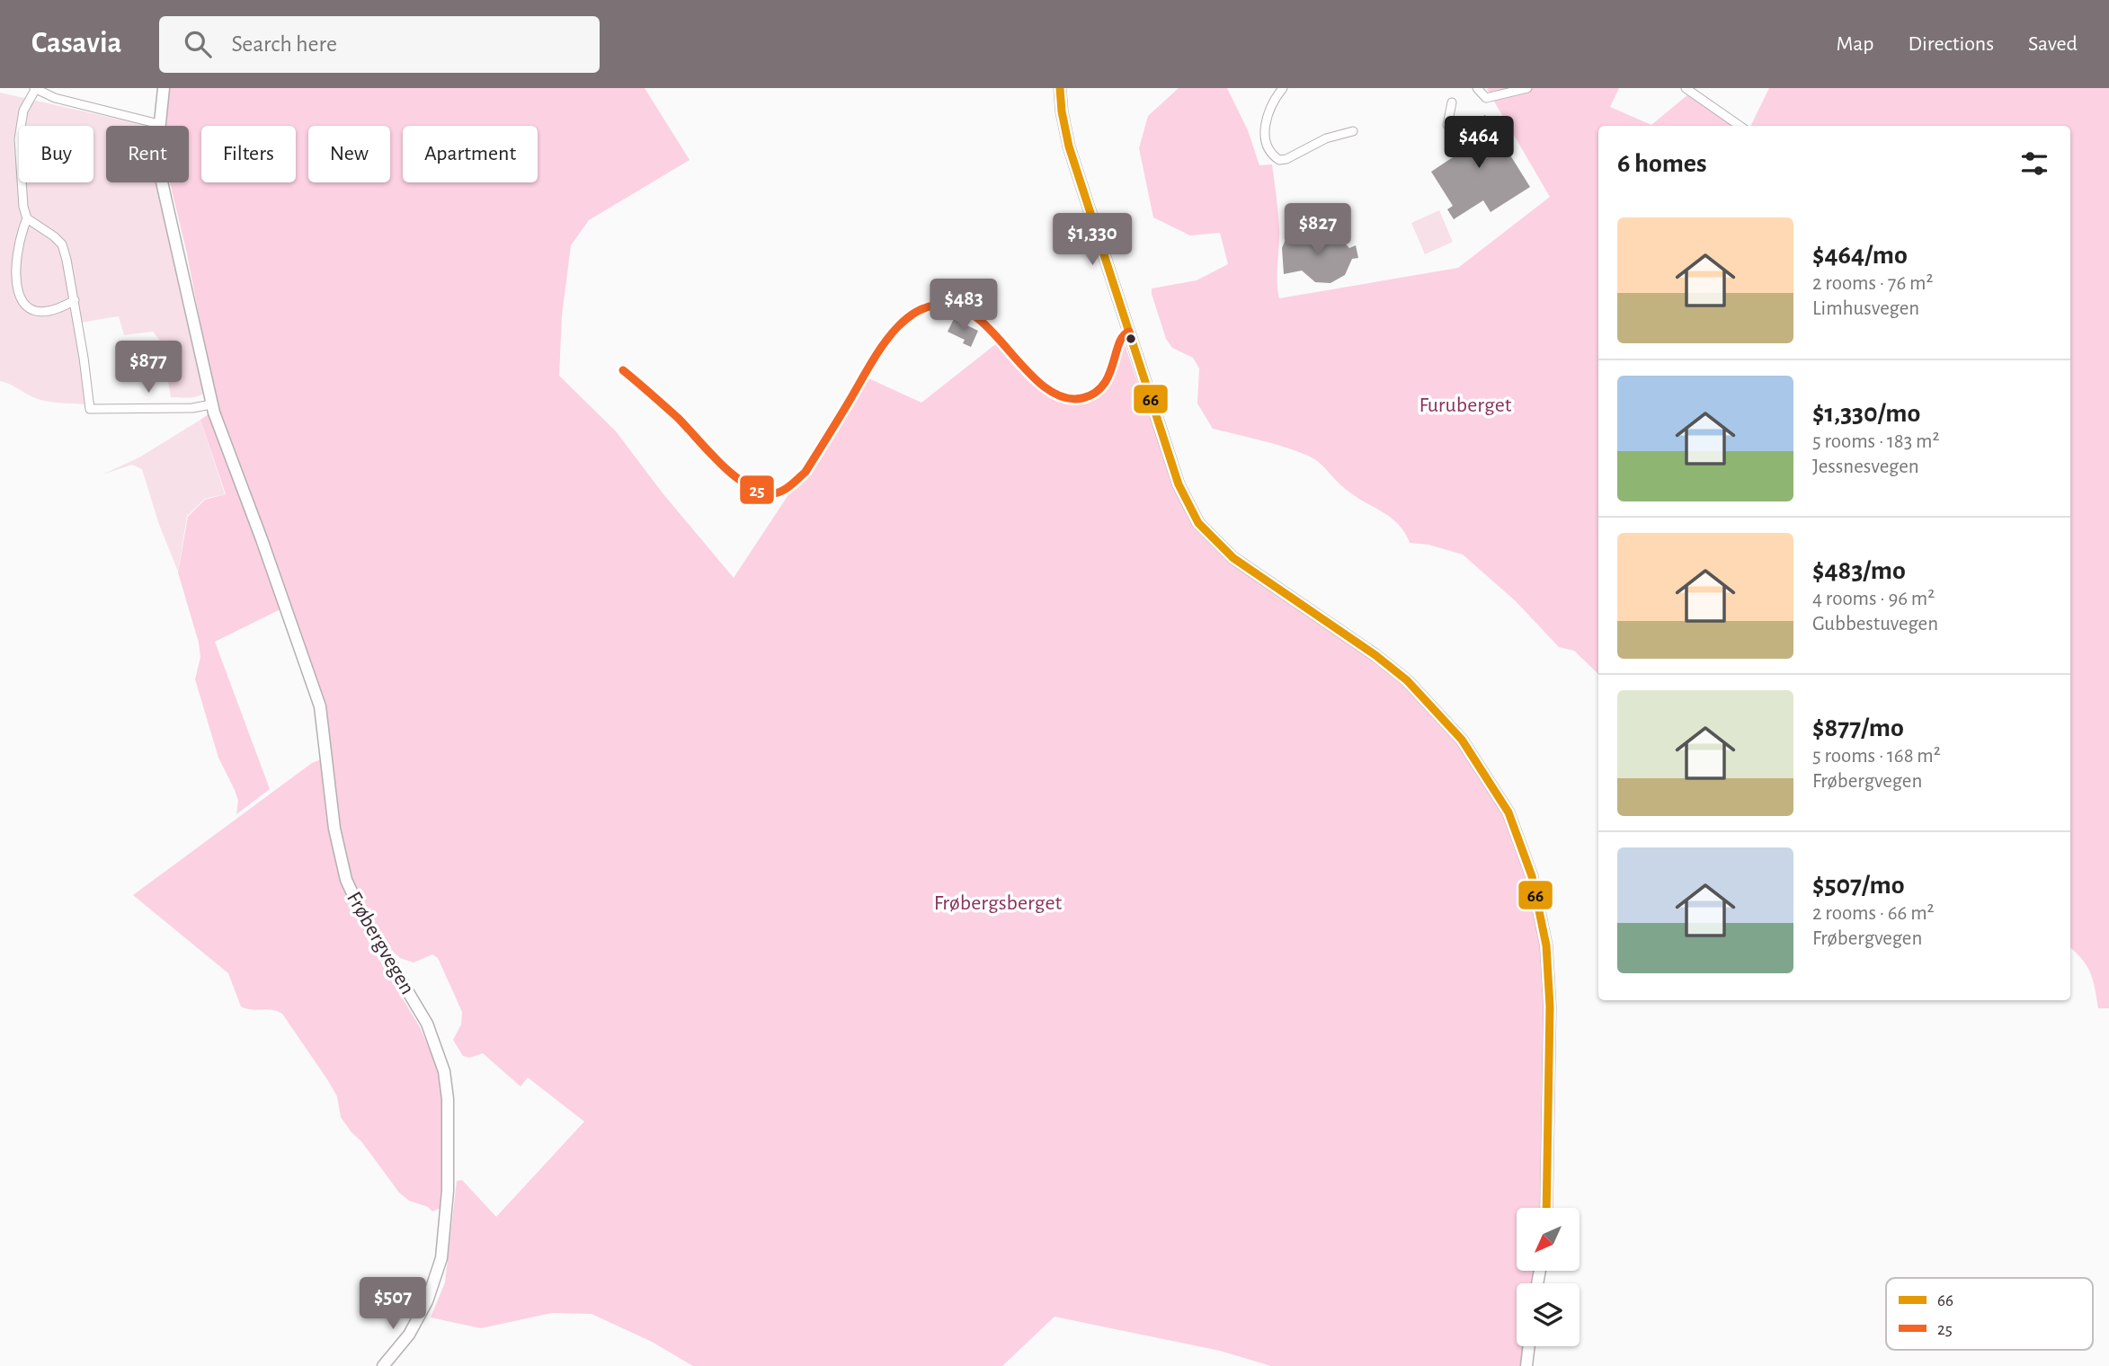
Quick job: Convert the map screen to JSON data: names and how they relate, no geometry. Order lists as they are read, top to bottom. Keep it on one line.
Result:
{"streets":{"main road":["Frøbergvegen"]},"parks":["Furuberget","Frøbergsberget"],"lines":["transit line 66","transit line 25"],"legend":["66","25"],"north":"bottom left","page":{"header":"Casavia","search":"Search here","nav":["Map","Directions","Saved"],"price":["$464","$827","$1,330","$483","$877","$507"],"chip":["Buy","Rent","Filters","New","Apartment"],"heading":"6 homes","list":[{"name":"$464/mo","note":"2 rooms · 76 m² · Limhusvegen"},{"name":"$1,330/mo","note":"5 rooms · 183 m² · Jessnesvegen"},{"name":"$483/mo","note":"4 rooms · 96 m² · Gubbestuvegen"},{"name":"$877/mo","note":"5 rooms · 168 m² · Frøbergvegen"},{"name":"$507/mo","note":"2 rooms · 66 m² · Frøbergvegen"}]}}
